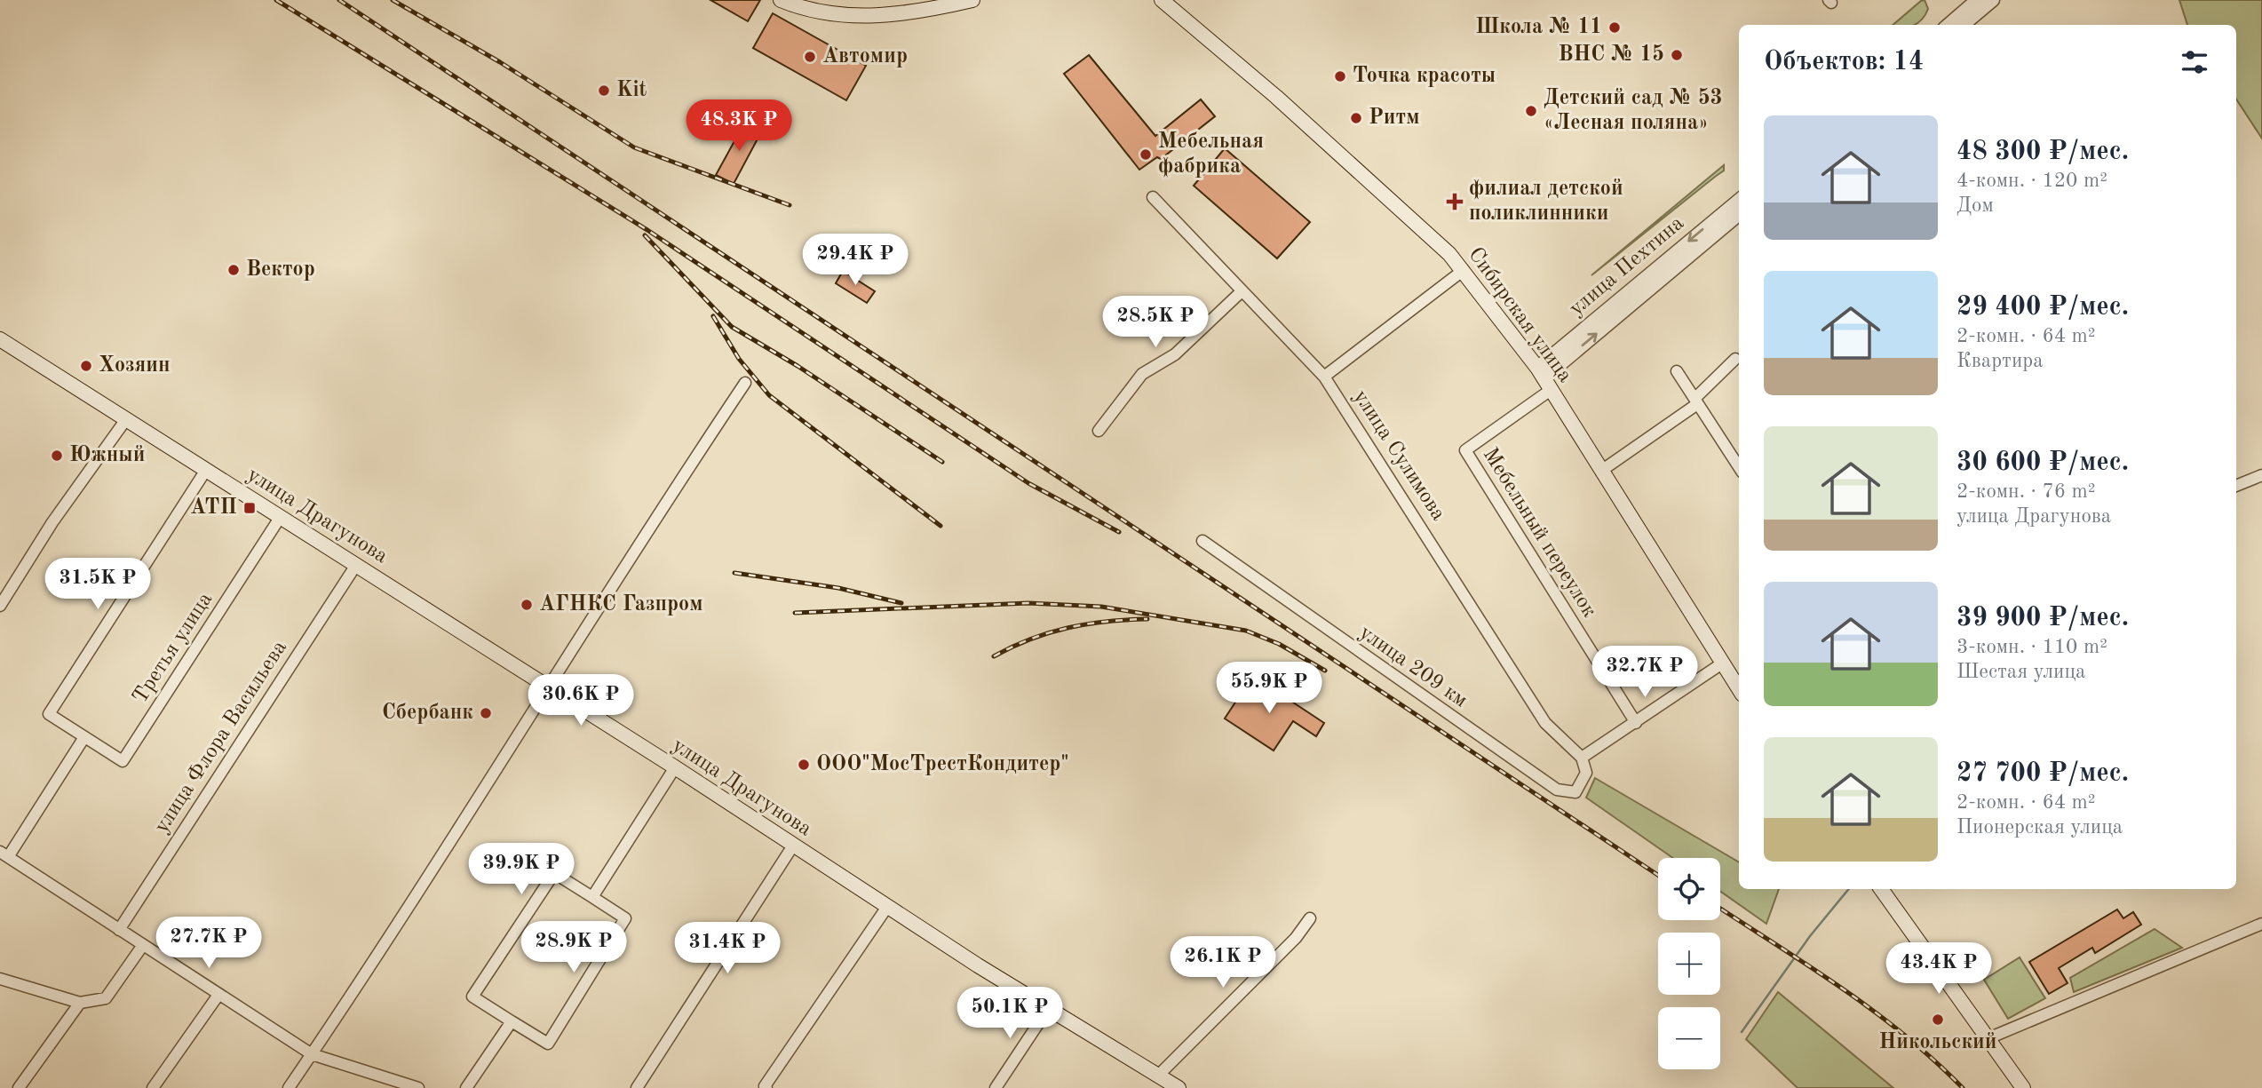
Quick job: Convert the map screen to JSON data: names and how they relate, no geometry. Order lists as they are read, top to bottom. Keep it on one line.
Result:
{"streets":{"main road":["Сибирская улица","улица Драгунова"],"street":["улица Пехтина","улица Сулимова","Мебельный переулок","Третья улица","улица 209 км","улица Флора Васильева"]},"crossings":[["улица Пехтина","Сибирская улица"],["улица Пехтина","Мебельный переулок"],["Сибирская улица","Мебельный переулок"],["улица Сулимова","улица 209 км"],["улица Драгунова","Третья улица"],["улица Драгунова","улица Флора Васильева"]],"places":{"other":["Школа № 11","ВНС № 15","Автомир","Точка красоты","Kit","Детский сад № 53 «Лесная поляна»","Ритм","Мебельная фабрика","Вектор","Хозяин","Южный","АГНКС Газпром","Сбербанк","ООО\"МосТрестКондитер\"","Никольский"],"health":["филиал детской поликлинники"],"transit":["АТП"]},"page":{"heading":"Объектов: 14","price":["48.3K ₽","29.4K ₽","28.5K ₽","31.5K ₽","32.7K ₽","55.9K ₽","30.6K ₽","39.9K ₽","27.7K ₽","28.9K ₽","31.4K ₽","26.1K ₽","43.4K ₽","50.1K ₽"],"list":[{"name":"48 300 ₽/мес.","note":"4-комн. · 120 m² · Дом"},{"name":"29 400 ₽/мес.","note":"2-комн. · 64 m² · Квартира"},{"name":"30 600 ₽/мес.","note":"2-комн. · 76 m² · улица Драгунова"},{"name":"39 900 ₽/мес.","note":"3-комн. · 110 m² · Шестая улица"},{"name":"27 700 ₽/мес.","note":"2-комн. · 64 m² · Пионерская улица"}],"map_buttons":["+","−"]}}
